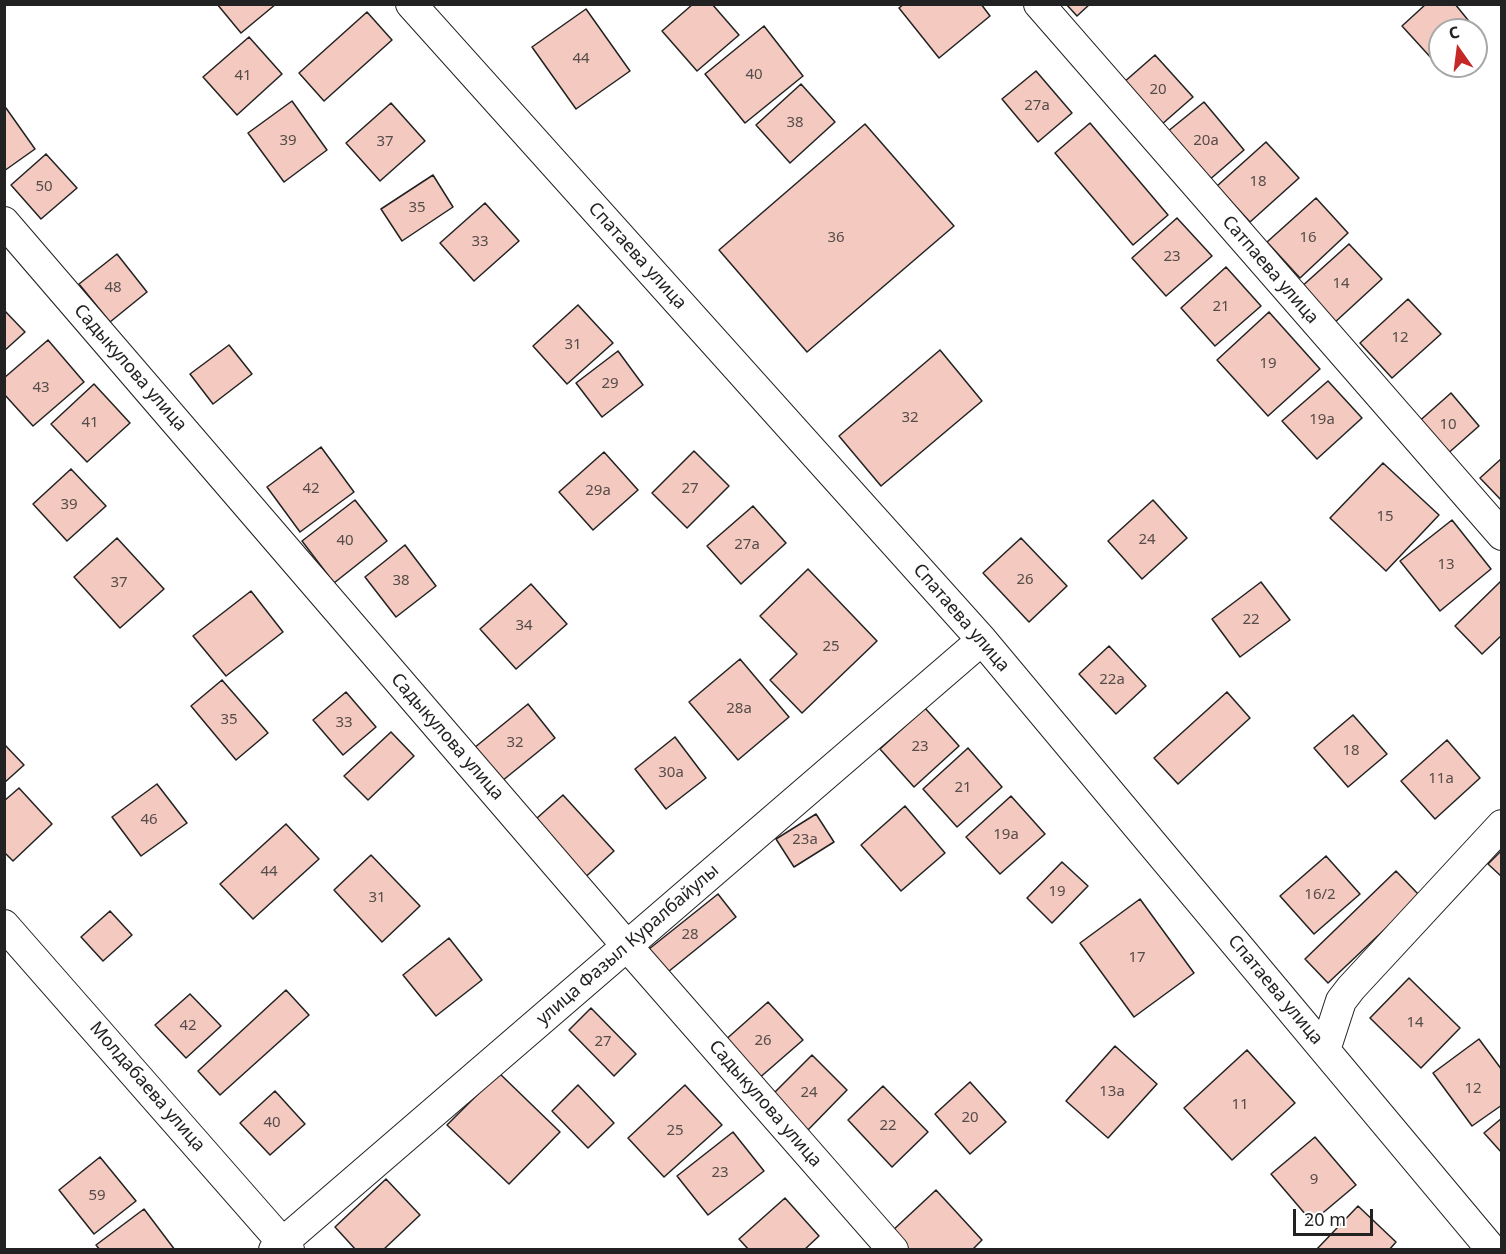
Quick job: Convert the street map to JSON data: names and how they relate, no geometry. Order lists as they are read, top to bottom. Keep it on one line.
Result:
{"streets":{"street":["Спатаева улица","Сатпаева улица","Садыкулова улица","улица Фазыл Куралбайулы","Молдабаева улица"]},"crossings":[["Спатаева улица","улица Фазыл Куралбайулы"],["Садыкулова улица","улица Фазыл Куралбайулы"],["улица Фазыл Куралбайулы","Молдабаева улица"]],"house_numbers":["44","40","41","20","27а","38","39","20а","37","18","50","35","36","16","33","23","14","48","21","12","31","19","29","43","32","19а","41","10","42","27","29а","39","15","24","40","27а","13","26","38","37","22","34","25","22а","28а","35","33","32","23","18","30а","11а","21","46","19а","23а","44","19","16/2","31","28","17","14","42","26","27","12","13а","24","11","20","40","22","25","23","9","59"],"scale_bar":"20 m","north":"top"}
